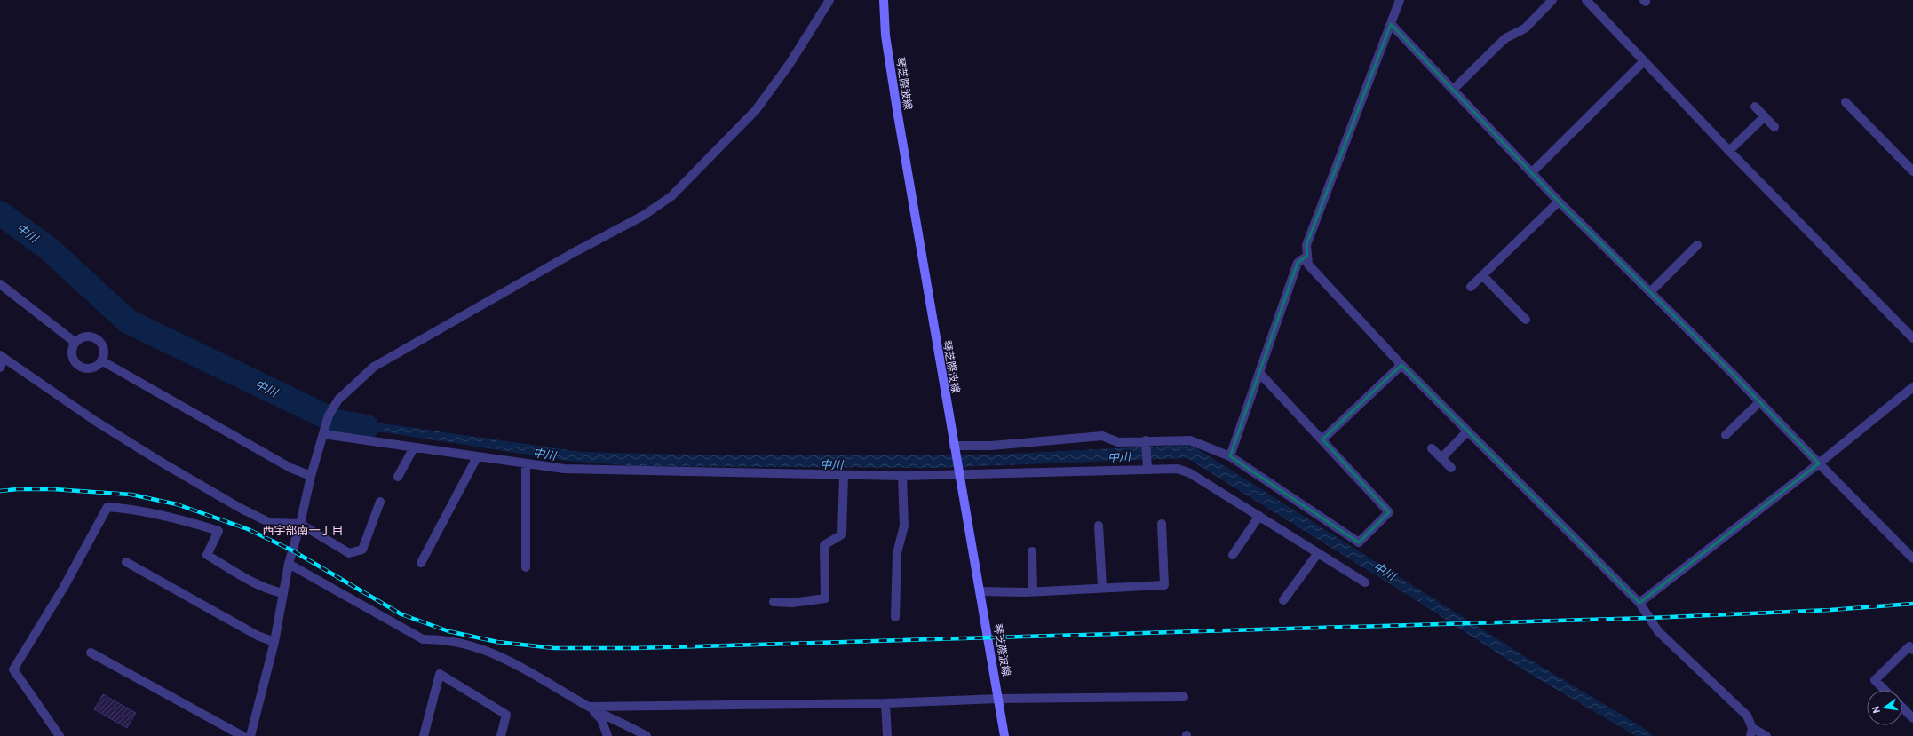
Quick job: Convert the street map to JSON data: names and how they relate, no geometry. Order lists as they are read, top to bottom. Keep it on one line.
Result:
{"streets":{"main road":["琴芝際波線"]},"districts":["西宇部南一丁目"],"water":["中川"],"north":"left"}
